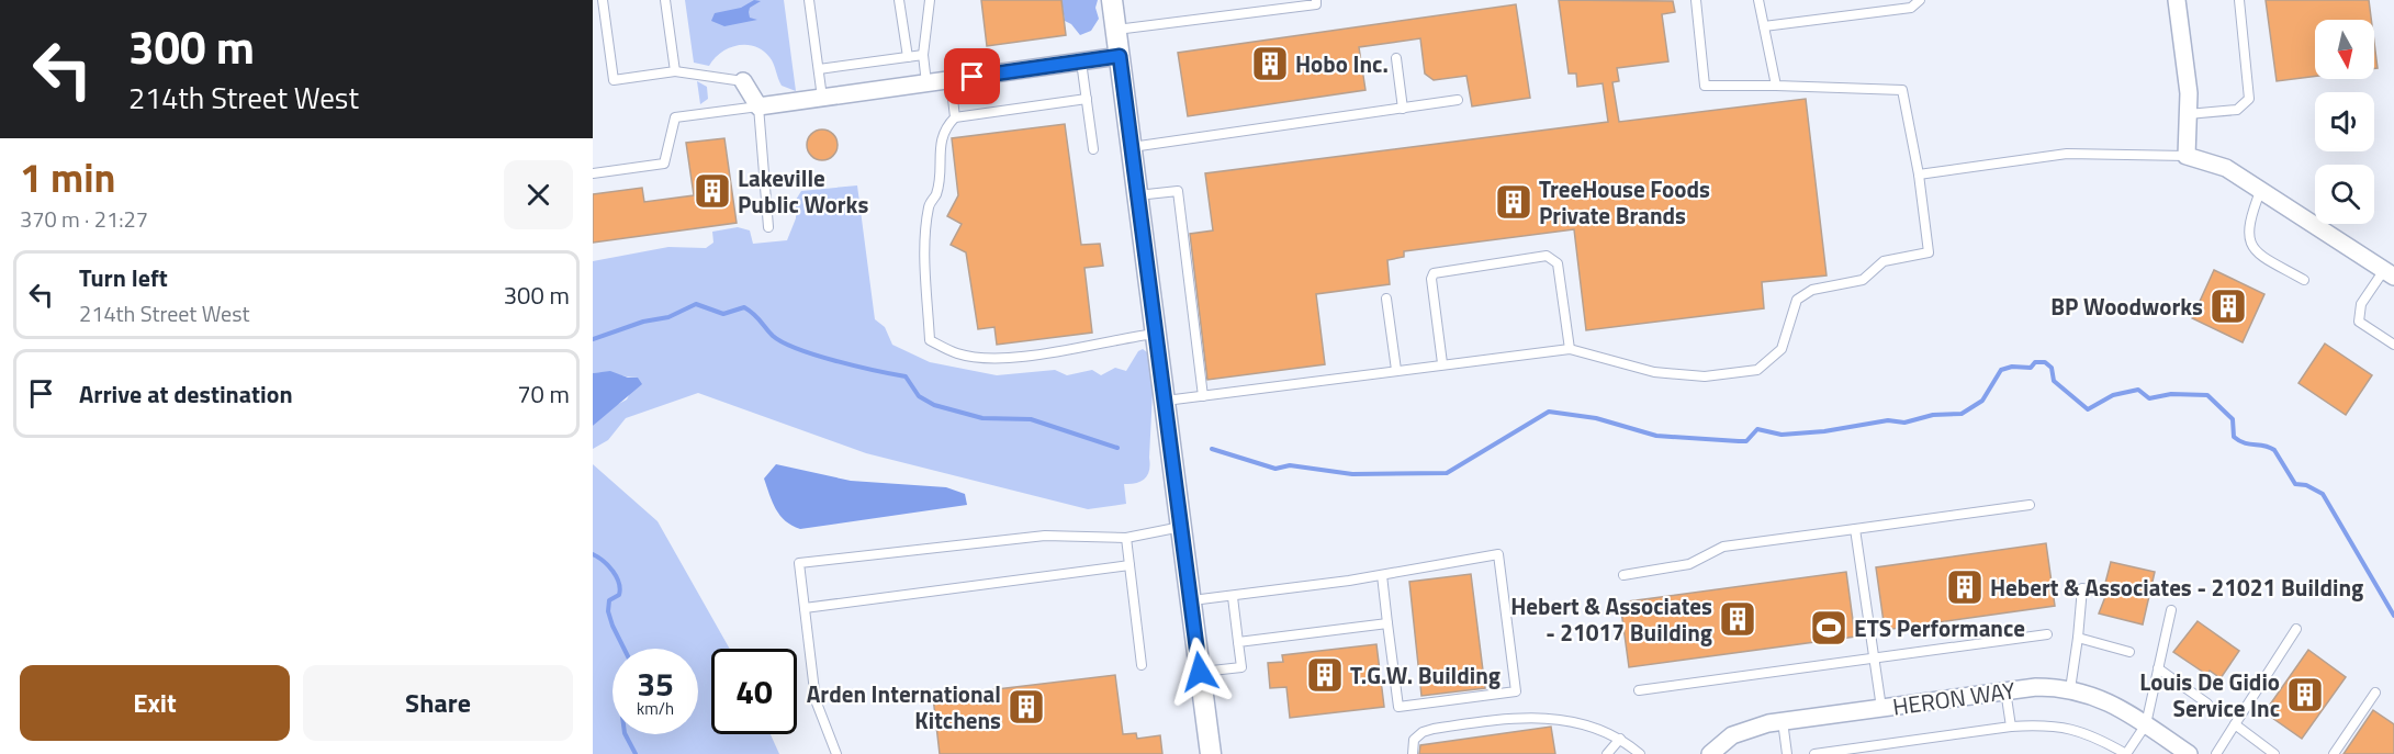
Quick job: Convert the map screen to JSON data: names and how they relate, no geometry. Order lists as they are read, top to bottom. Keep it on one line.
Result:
{"streets":{"street":["HERON WAY"]},"places":{"building":["Hobo Inc.","Lakeville Public Works","TreeHouse Foods Private Brands","BP Woodworks","Hebert & Associates - 21021 Building","Hebert & Associates - 21017 Building","T.G.W. Building","Louis De Gidio Service Inc","Arden International Kitchens"],"sports":["ETS Performance"]},"north":"bottom","page":{"turn":["300 m","214th Street West"],"heading":["1 min","370 m · 21:27"],"list":[{"name":"Turn left","note":"214th Street West","value":"300 m"},{"name":"Arrive at destination","value":"70 m"}],"speed":"35 km/h","limit":"40","buttons":["Exit","Share"]}}
